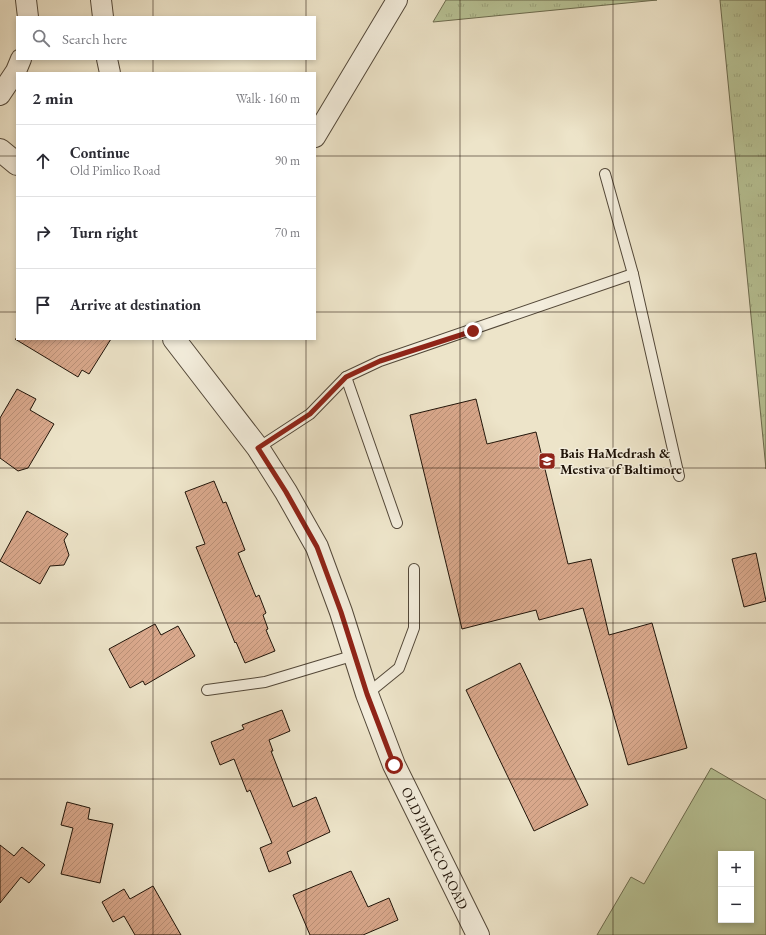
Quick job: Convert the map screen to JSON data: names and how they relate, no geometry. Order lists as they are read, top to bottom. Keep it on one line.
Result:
{"streets":{"street":["OLD PIMLICO ROAD"]},"places":{"school or university":["Bais HaMedrash & Mestiva of Baltimore"]},"page":{"search":"Search here","heading":["2 min","Walk · 160 m"],"list":[["Continue","Old Pimlico Road","90 m"],["Turn right","70 m"],"Arrive at destination"],"map_buttons":["+","−"]}}
